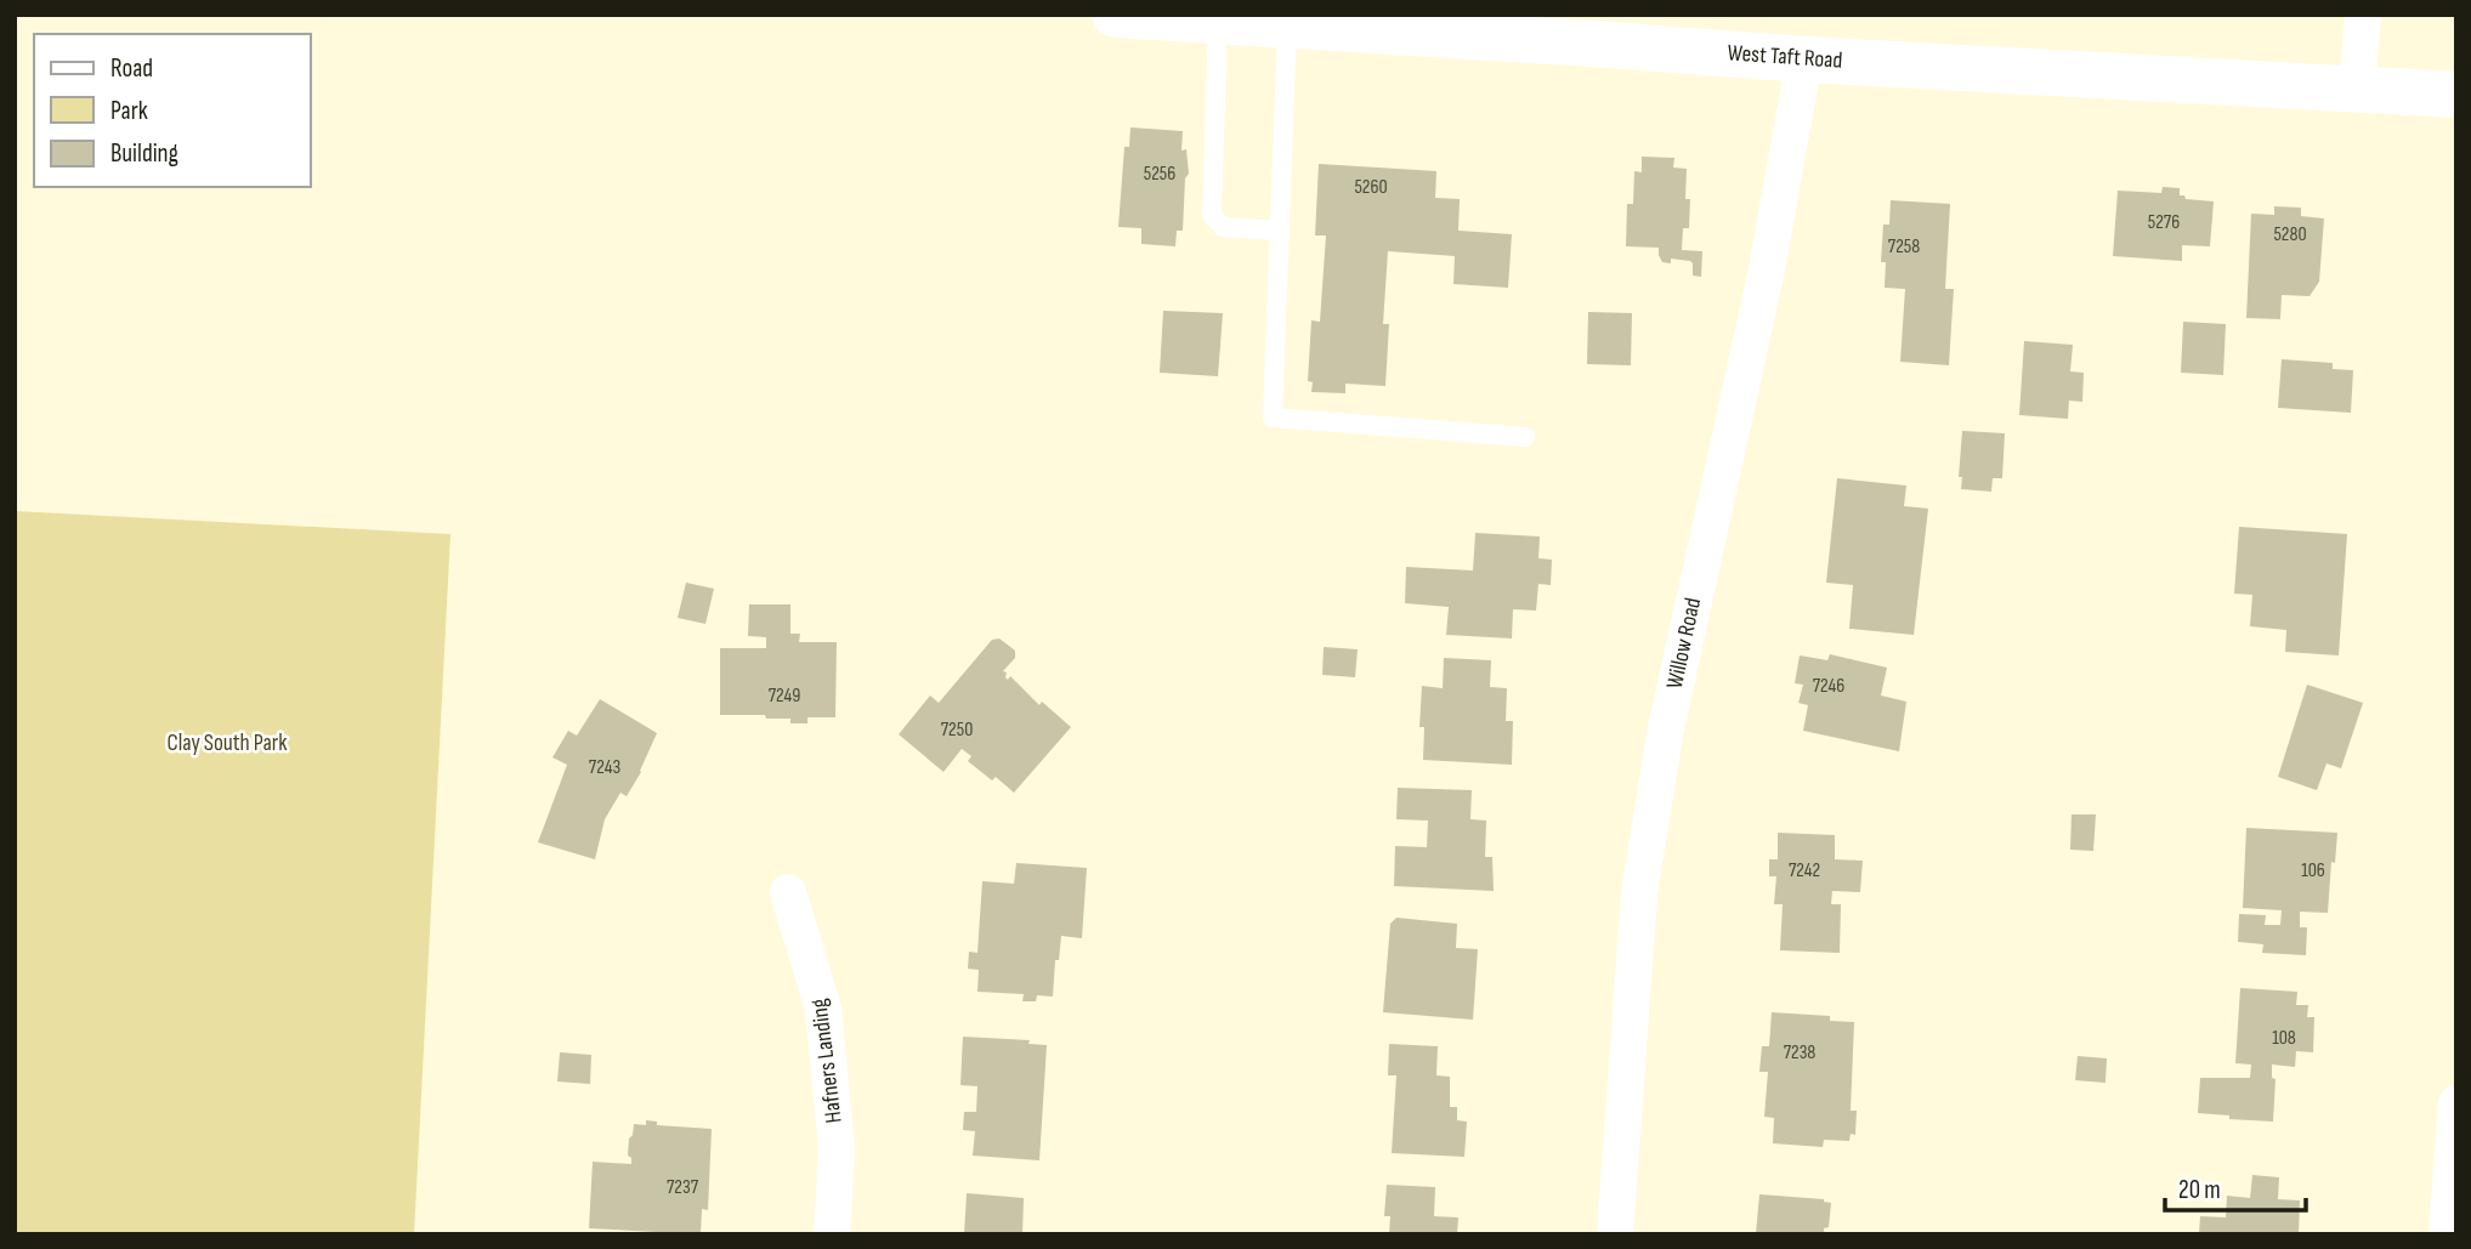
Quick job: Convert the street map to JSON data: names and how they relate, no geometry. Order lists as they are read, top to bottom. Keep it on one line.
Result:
{"streets":{"main road":["West Taft Road"],"street":["Willow Road","Hafners Landing"]},"crossings":[["West Taft Road","Willow Road"]],"parks":["Clay South Park"],"house_numbers":["5256","5260","5276","5280","7258","7246","7249","7250","7243","7242","106","108","7238","7237"],"legend":["Road","Park","Building"],"scale_bar":"20 m"}
